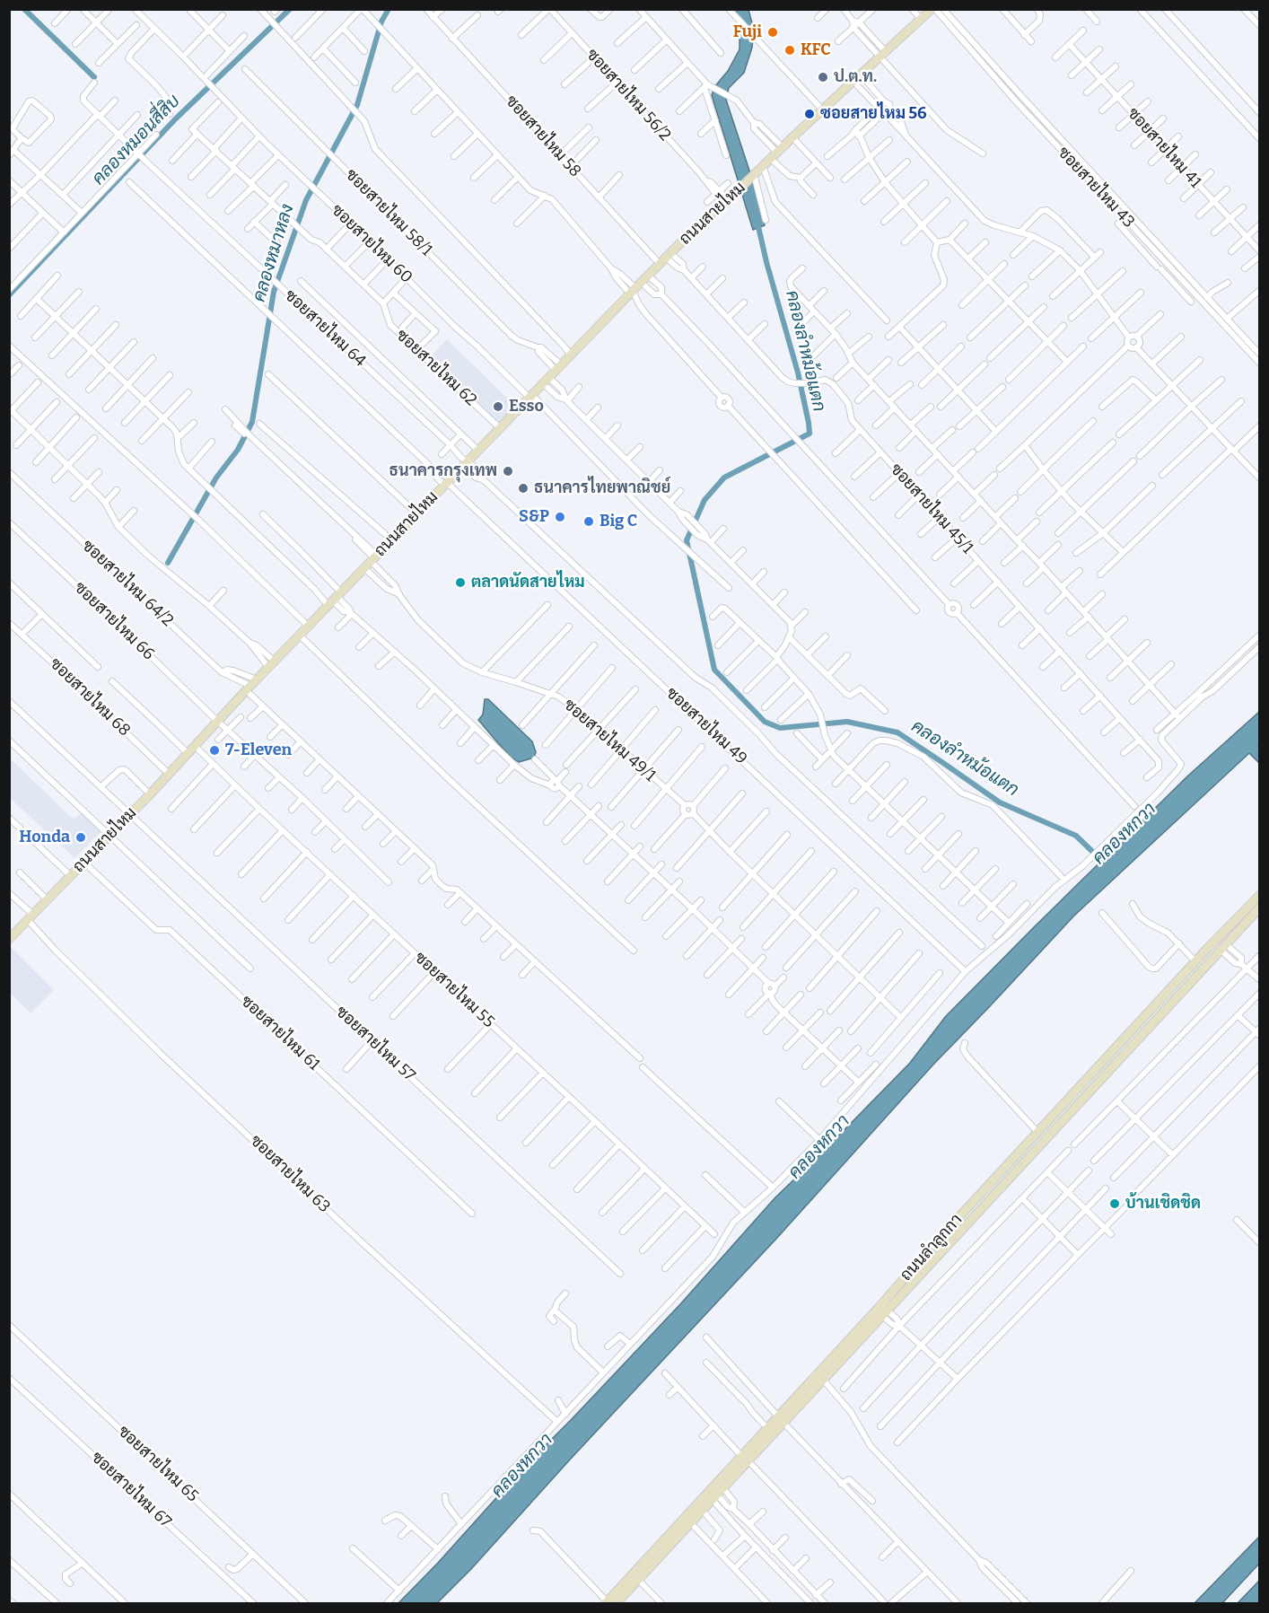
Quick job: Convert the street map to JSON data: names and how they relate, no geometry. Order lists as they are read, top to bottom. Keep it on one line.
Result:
{"streets":{"main road":["ถนนสายไหม","ถนนลำลูกกา"],"street":["ซอยสายไหม 56/2","ซอยสายไหม 58","ซอยสายไหม 41","ซอยสายไหม 43","ซอยสายไหม 58/1","ซอยสายไหม 60","ซอยสายไหม 64","ซอยสายไหม 62","ซอยสายไหม 45/1","ซอยสายไหม 64/2","ซอยสายไหม 66","ซอยสายไหม 68","ซอยสายไหม 49","ซอยสายไหม 49/1","ซอยสายไหม 55","ซอยสายไหม 61","ซอยสายไหม 57","ซอยสายไหม 63","ซอยสายไหม 65","ซอยสายไหม 67"]},"crossings":[["ซอยสายไหม 56/2","ถนนสายไหม"],["ซอยสายไหม 58","ถนนสายไหม"],["ซอยสายไหม 43","ถนนสายไหม"],["ซอยสายไหม 58/1","ถนนสายไหม"],["ถนนสายไหม","ซอยสายไหม 60"],["ถนนสายไหม","ซอยสายไหม 64"],["ถนนสายไหม","ซอยสายไหม 62"],["ถนนสายไหม","ซอยสายไหม 45/1"],["ถนนสายไหม","ซอยสายไหม 64/2"],["ถนนสายไหม","ซอยสายไหม 66"],["ถนนสายไหม","ซอยสายไหม 68"],["ถนนสายไหม","ซอยสายไหม 49"],["ถนนสายไหม","ซอยสายไหม 49/1"],["ถนนสายไหม","ซอยสายไหม 55"],["ถนนสายไหม","ซอยสายไหม 61"],["ถนนสายไหม","ซอยสายไหม 57"],["ถนนสายไหม","ซอยสายไหม 63"]],"water":["คลองหมอนสี่สิบ","คลองหมาหลง","คลองลำหม้อแตก","คลองหกวา"],"places":["Fuji","KFC","ป.ต.ท.","ซอยสายไหม 56","Esso","ธนาคารกรุงเทพ","ธนาคารไทยพาณิชย์","S&P","Big C","ตลาดนัดสายไหม","7-Eleven","Honda","บ้านเชิดชิด"]}
